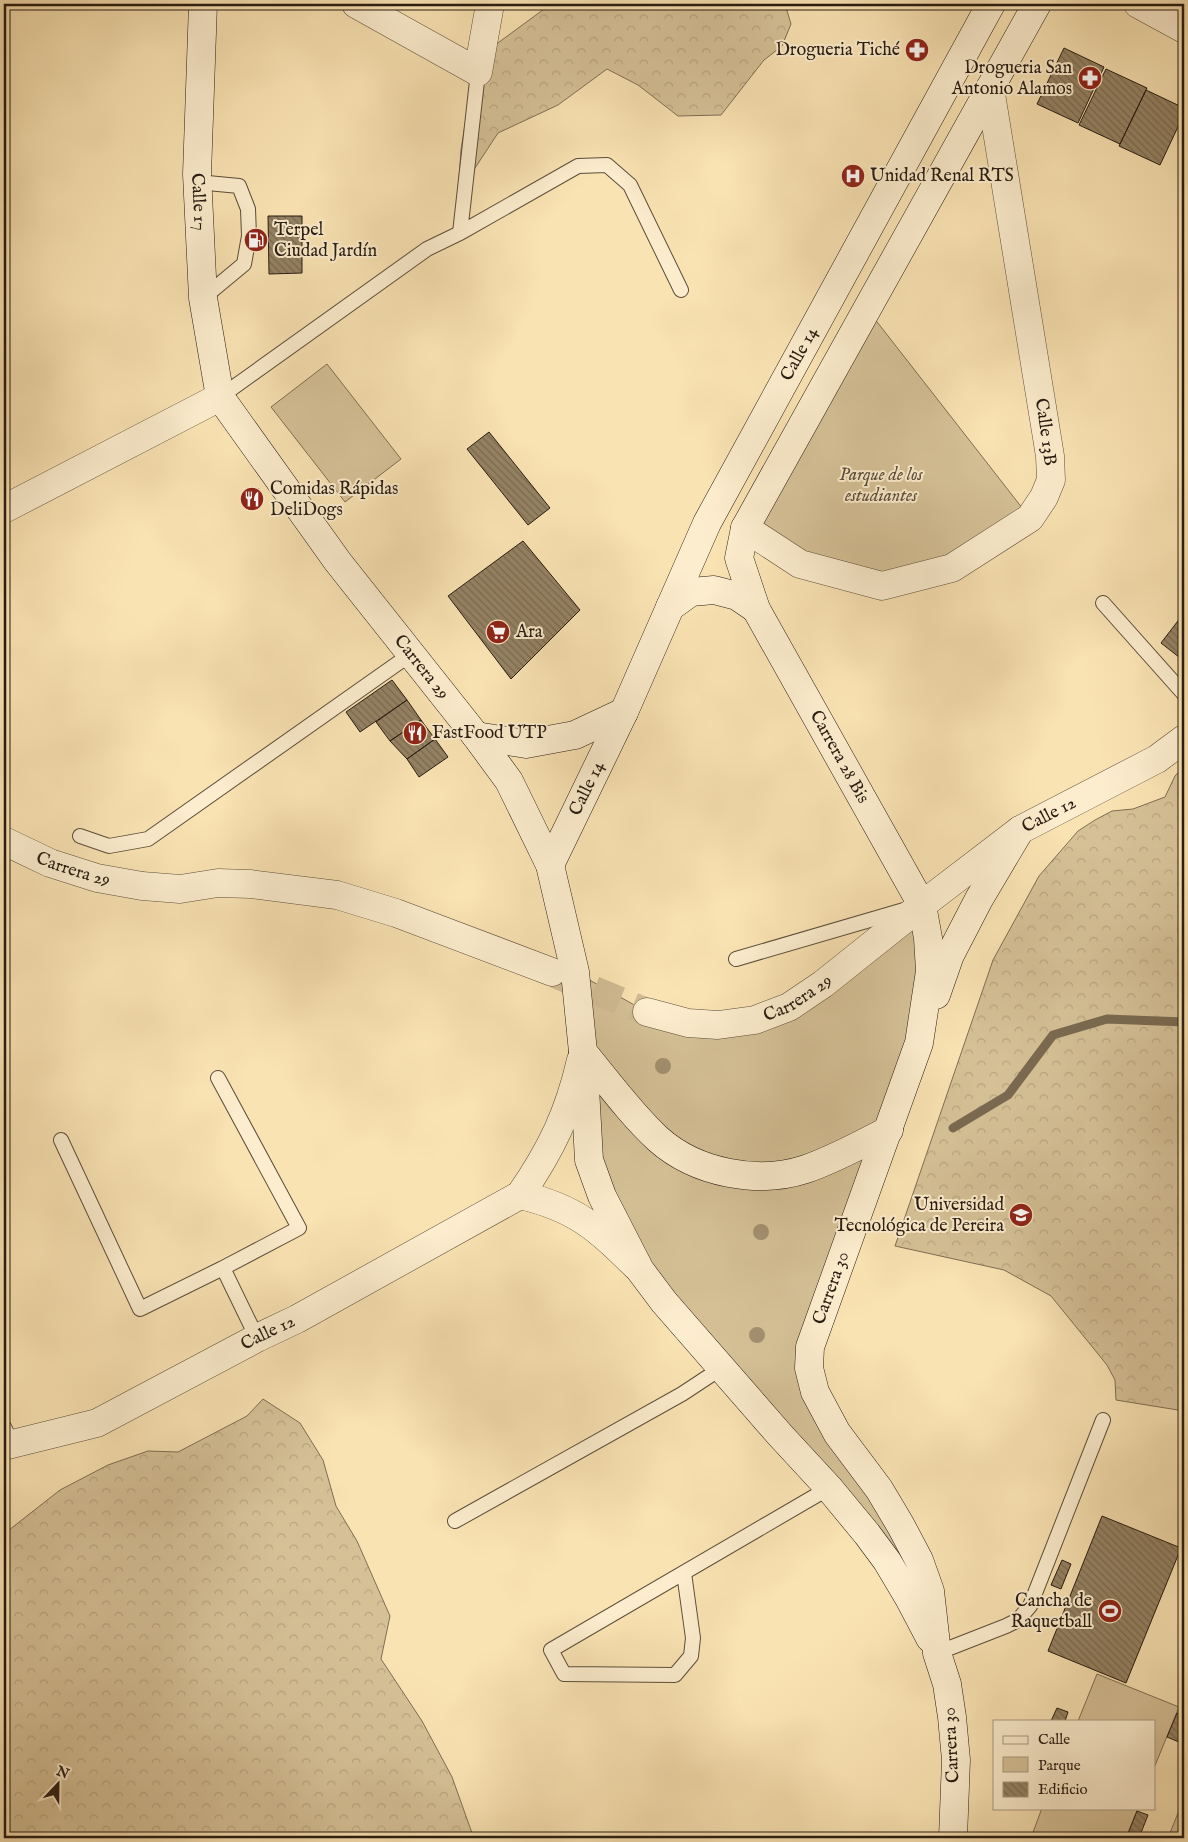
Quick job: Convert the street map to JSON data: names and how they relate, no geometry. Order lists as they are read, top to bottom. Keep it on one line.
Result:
{"streets":{"street":["Calle 17","Calle 14","Calle 13B","Carrera 29","Carrera 28 Bis","Calle 12","Carrera 30"]},"crossings":[["Calle 17","Carrera 29"],["Calle 14","Carrera 29"],["Calle 14","Carrera 28 Bis"],["Calle 13B","Carrera 28 Bis"],["Carrera 29","Carrera 28 Bis"],["Carrera 29","Calle 12"],["Carrera 29","Carrera 30"],["Carrera 28 Bis","Calle 12"],["Carrera 28 Bis","Carrera 30"],["Calle 12","Carrera 30"]],"parks":["Parque de los estudiantes"],"places":{"pharmacy":["Drogueria Tiché","Drogueria San Antonio Alamos"],"hospital":["Unidad Renal RTS"],"fuel station":["Terpel Ciudad Jardín"],"restaurant":["Comidas Rápidas DeliDogs","FastFood UTP"],"supermarket":["Ara"],"school or university":["Universidad Tecnológica de Pereira"],"sports":["Cancha de Raquetball"]},"legend":["Calle","Parque","Edificio"],"north":"top"}
